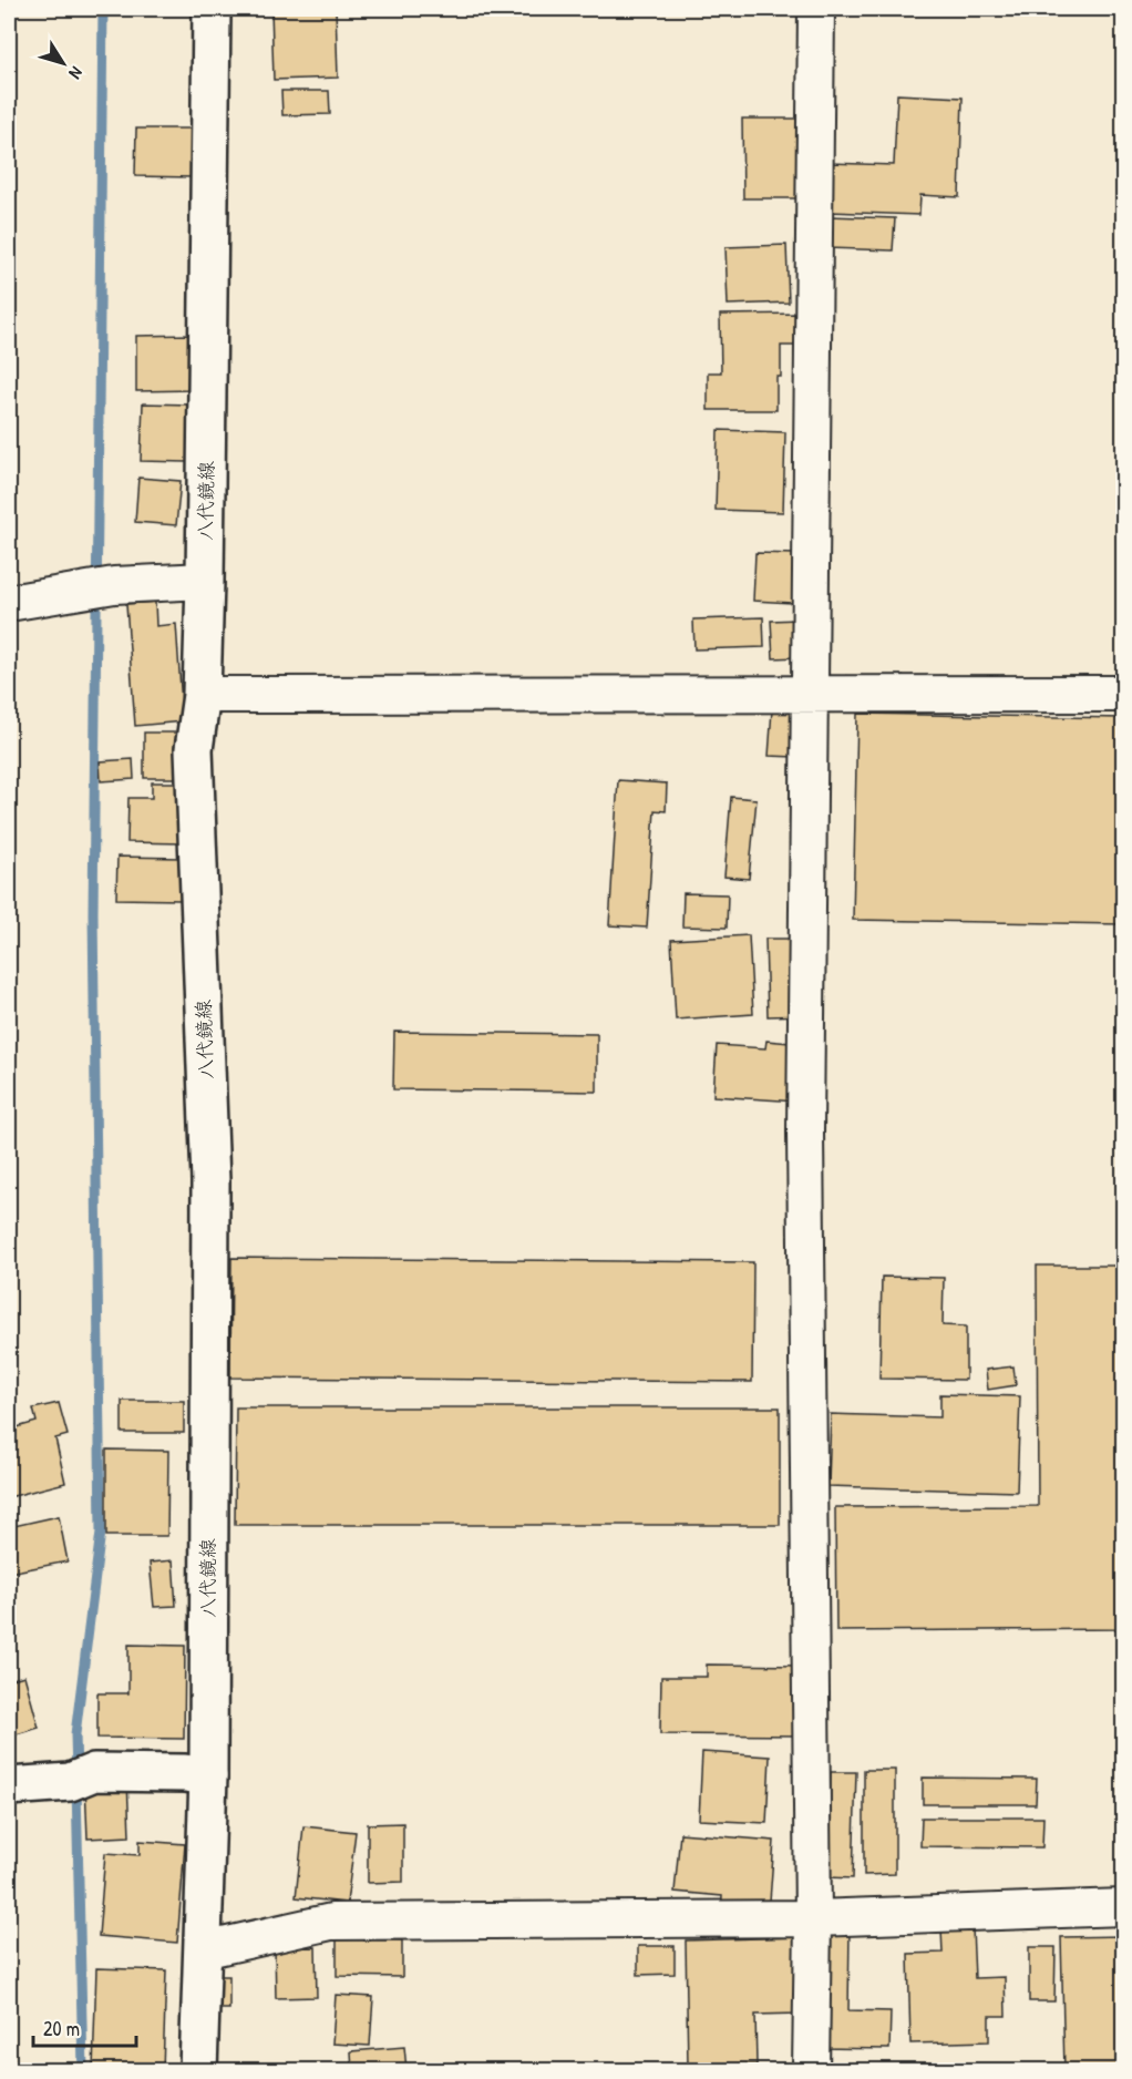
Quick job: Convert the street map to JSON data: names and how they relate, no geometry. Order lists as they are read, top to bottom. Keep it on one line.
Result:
{"streets":{"main road":["八代鏡線"]},"scale_bar":"20 m","north":"bottom right"}
